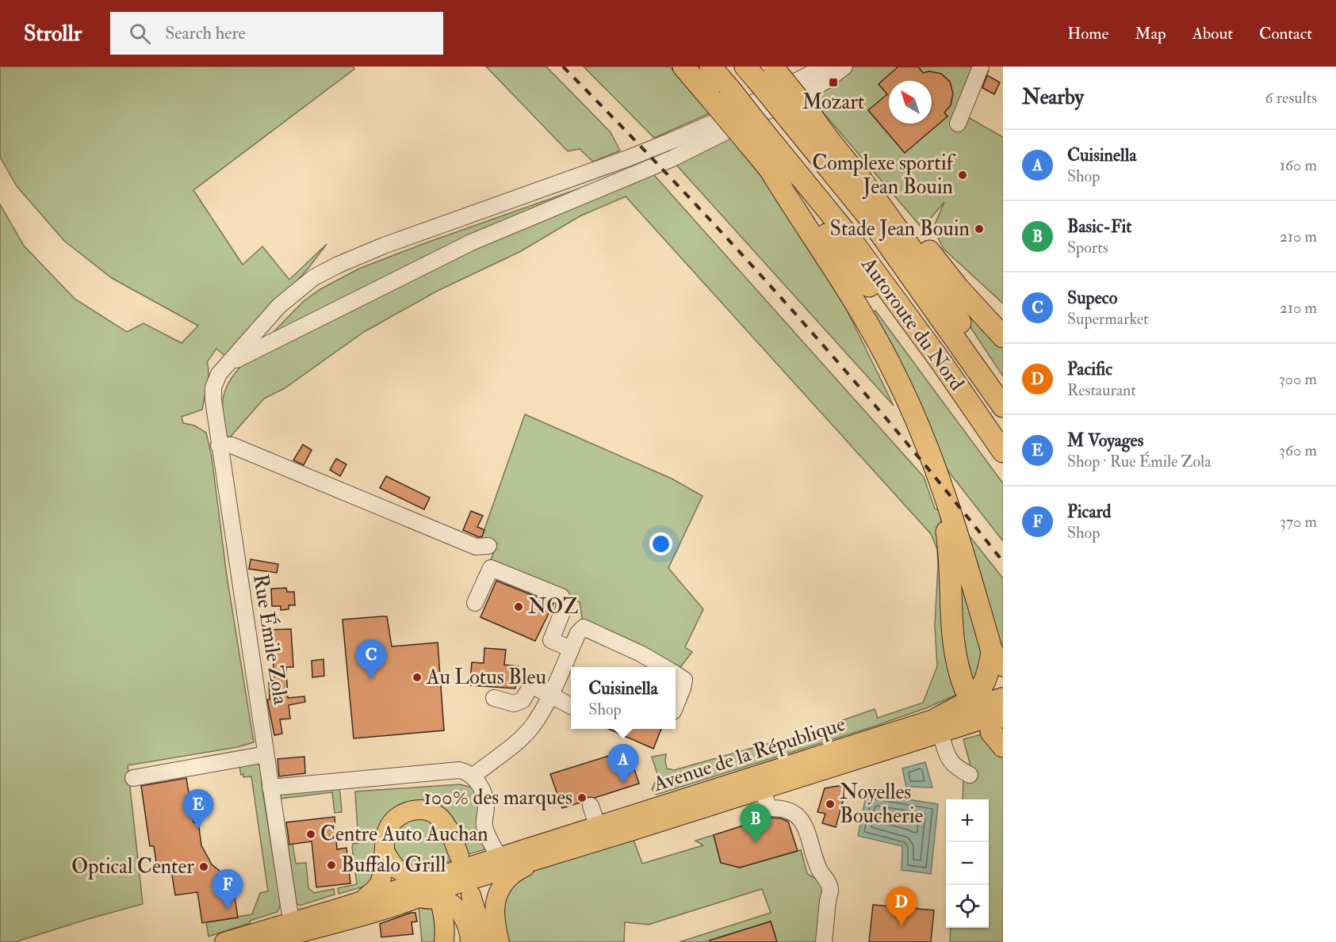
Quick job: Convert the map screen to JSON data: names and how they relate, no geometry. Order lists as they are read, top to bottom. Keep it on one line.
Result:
{"streets":{"highway":["Autoroute du Nord"],"main road":["Avenue de la République"],"street":["Rue Émile Zola"]},"crossings":[["Rue Émile Zola","Avenue de la République"]],"places":{"transit":["Mozart"],"other":["Complexe sportif Jean Bouin","Stade Jean Bouin","NOZ","Au Lotus Bleu","100% des marques","Noyelles Boucherie","Centre Auto Auchan","Buffalo Grill","Optical Center"]},"north":"top left","page":{"header":"Strollr","search":"Search here","nav":["Home","Map","About","Contact"],"heading":["Nearby","6 results"],"list":[{"mark":"A","name":"Cuisinella","note":"Shop","value":"160 m"},{"mark":"B","name":"Basic-Fit","note":"Sports","value":"210 m"},{"mark":"C","name":"Supeco","note":"Supermarket","value":"210 m"},{"mark":"D","name":"Pacific","note":"Restaurant","value":"300 m"},{"mark":"E","name":"M Voyages","note":"Shop · Rue Émile Zola","value":"360 m"},{"mark":"F","name":"Picard","note":"Shop","value":"370 m"}],"pins":["C","A","E","B","F","D"],"popup":["Cuisinella","Shop"],"map_buttons":["+","−"]}}
